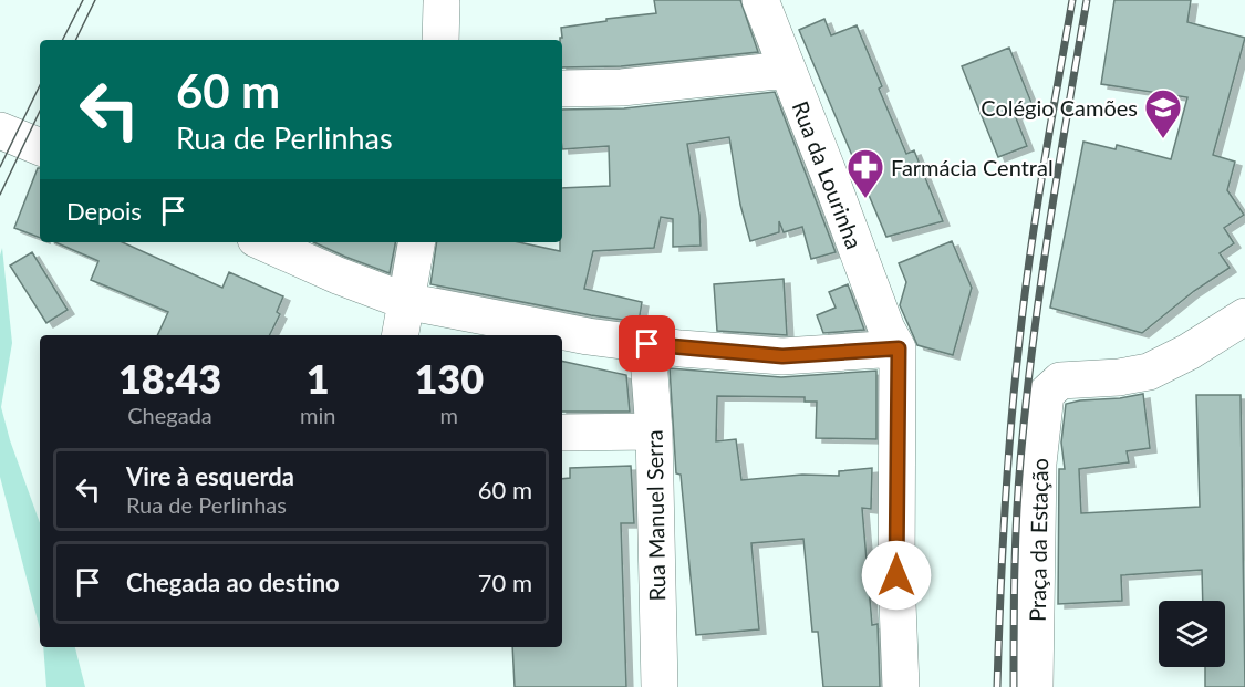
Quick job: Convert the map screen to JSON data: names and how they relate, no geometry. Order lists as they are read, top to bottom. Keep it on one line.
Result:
{"streets":{"street":["Rua da Lourinha","Rua Manuel Serra","Praça da Estação"]},"places":{"school or university":["Colégio Camões"],"pharmacy":["Farmácia Central"]},"page":{"turn":["60 m","Rua de Perlinhas"],"then":"Depois","eta":["18:43","Chegada","1","min","130","m"],"list":[{"name":"Vire à esquerda","note":"Rua de Perlinhas","value":"60 m"},{"name":"Chegada ao destino","value":"70 m"}]}}
